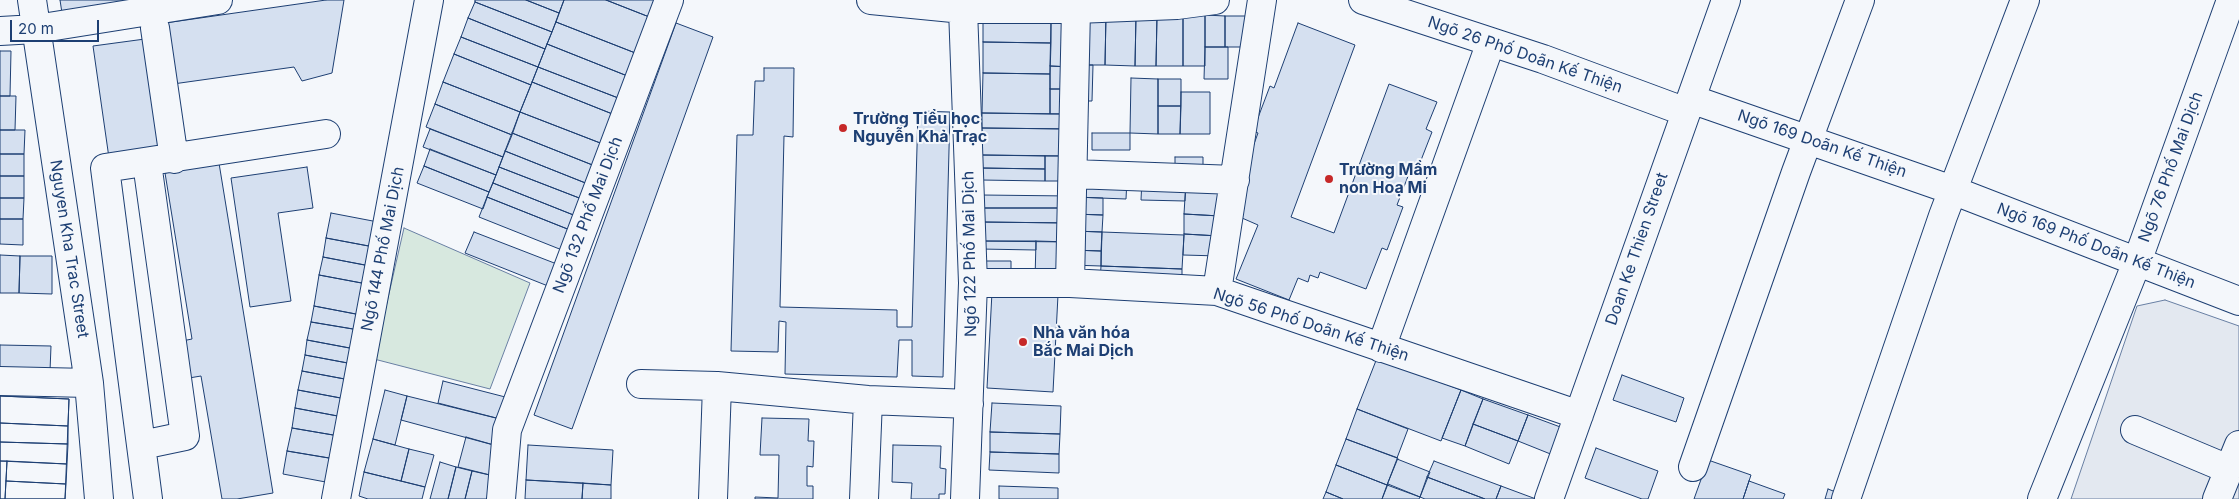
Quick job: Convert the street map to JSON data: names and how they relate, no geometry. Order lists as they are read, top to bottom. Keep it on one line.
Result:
{"streets":{"street":["Ngõ 26 Phố Doãn Kế Thiện","Ngõ 169 Doãn Kế Thiện","Ngõ 76 Phố Mai Dịch","Ngõ 132 Phố Mai Dịch","Ngõ 169 Phố Doãn Kế Thiện","Nguyen Kha Trac Street","Ngõ 144 Phố Mai Dịch","Doan Ke Thien Street","Ngõ 122 Phố Mai Dịch","Ngõ 56 Phố Doãn Kế Thiện"]},"crossings":[["Ngõ 26 Phố Doãn Kế Thiện","Ngõ 169 Doãn Kế Thiện"],["Ngõ 26 Phố Doãn Kế Thiện","Doan Ke Thien Street"],["Ngõ 169 Doãn Kế Thiện","Ngõ 169 Phố Doãn Kế Thiện"],["Ngõ 169 Doãn Kế Thiện","Doan Ke Thien Street"],["Ngõ 76 Phố Mai Dịch","Ngõ 169 Phố Doãn Kế Thiện"],["Doan Ke Thien Street","Ngõ 56 Phố Doãn Kế Thiện"],["Ngõ 122 Phố Mai Dịch","Ngõ 56 Phố Doãn Kế Thiện"]],"places":["Trường Tiểu học Nguyễn Khả Trạc","Trường Mầm non Hoạ Mi","Nhà văn hóa Bắc Mai Dịch"],"scale_bar":"20 m"}
